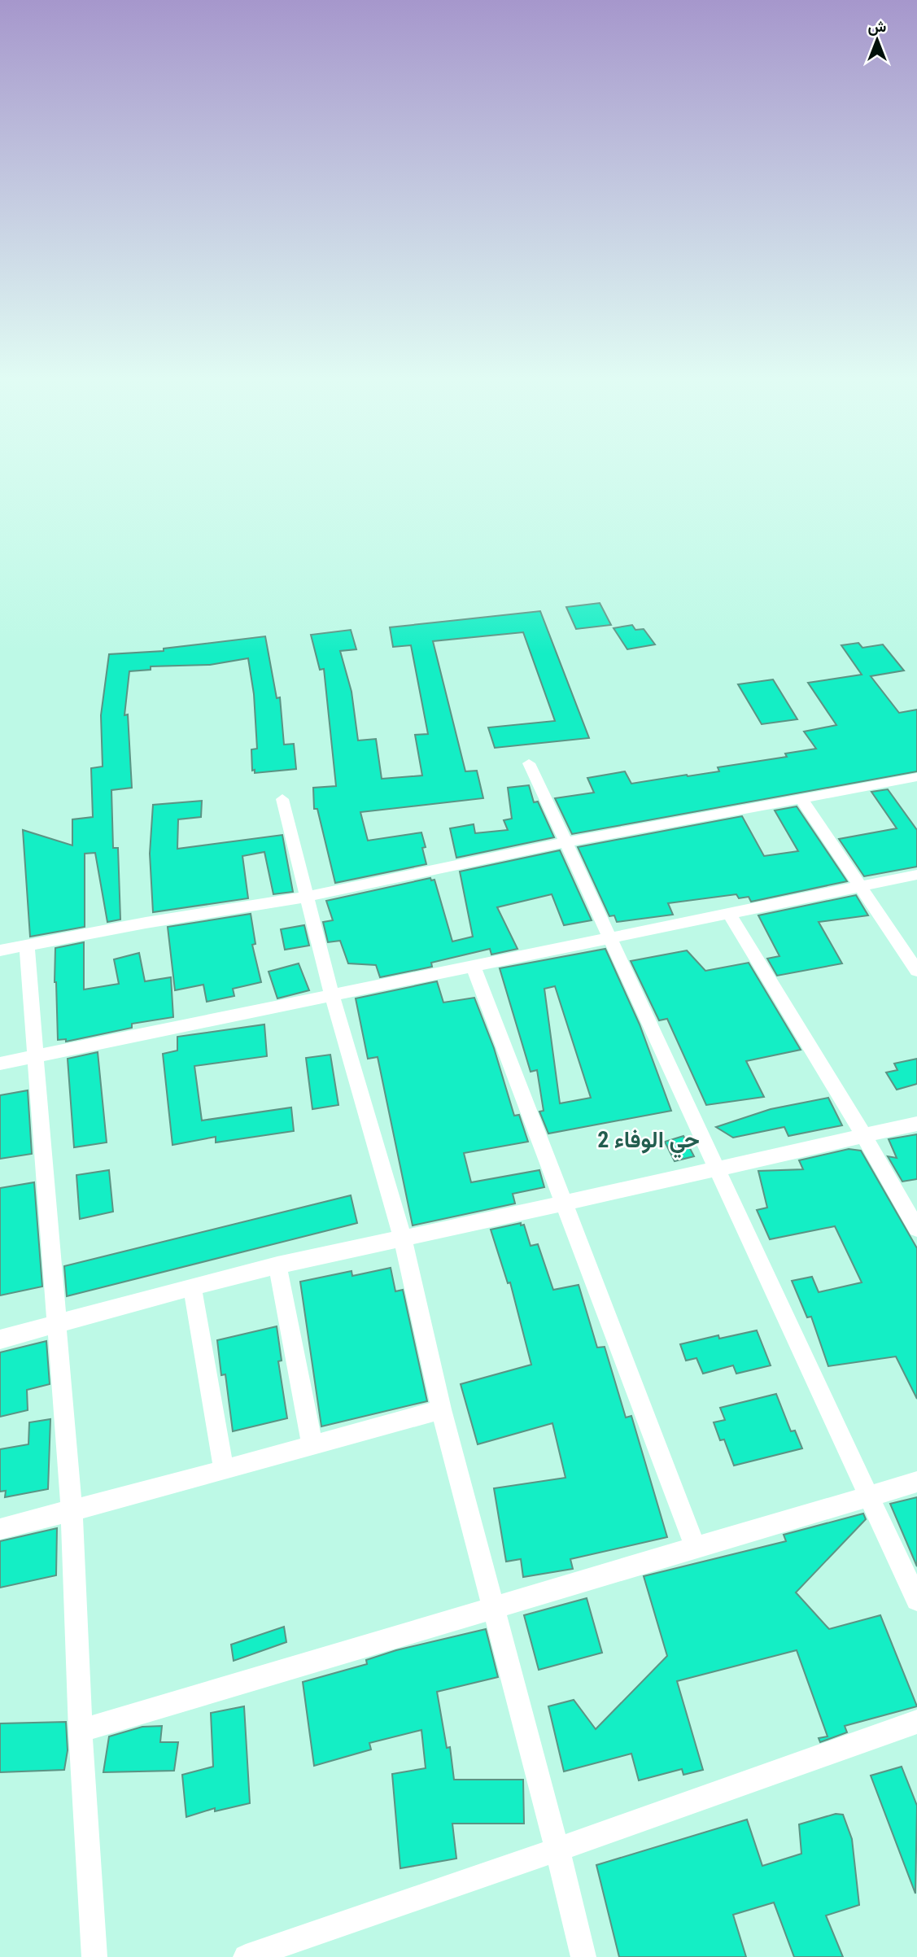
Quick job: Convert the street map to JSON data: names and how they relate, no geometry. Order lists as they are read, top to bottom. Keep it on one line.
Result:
{"districts":["حي الوفاء 2"],"north":"top"}
